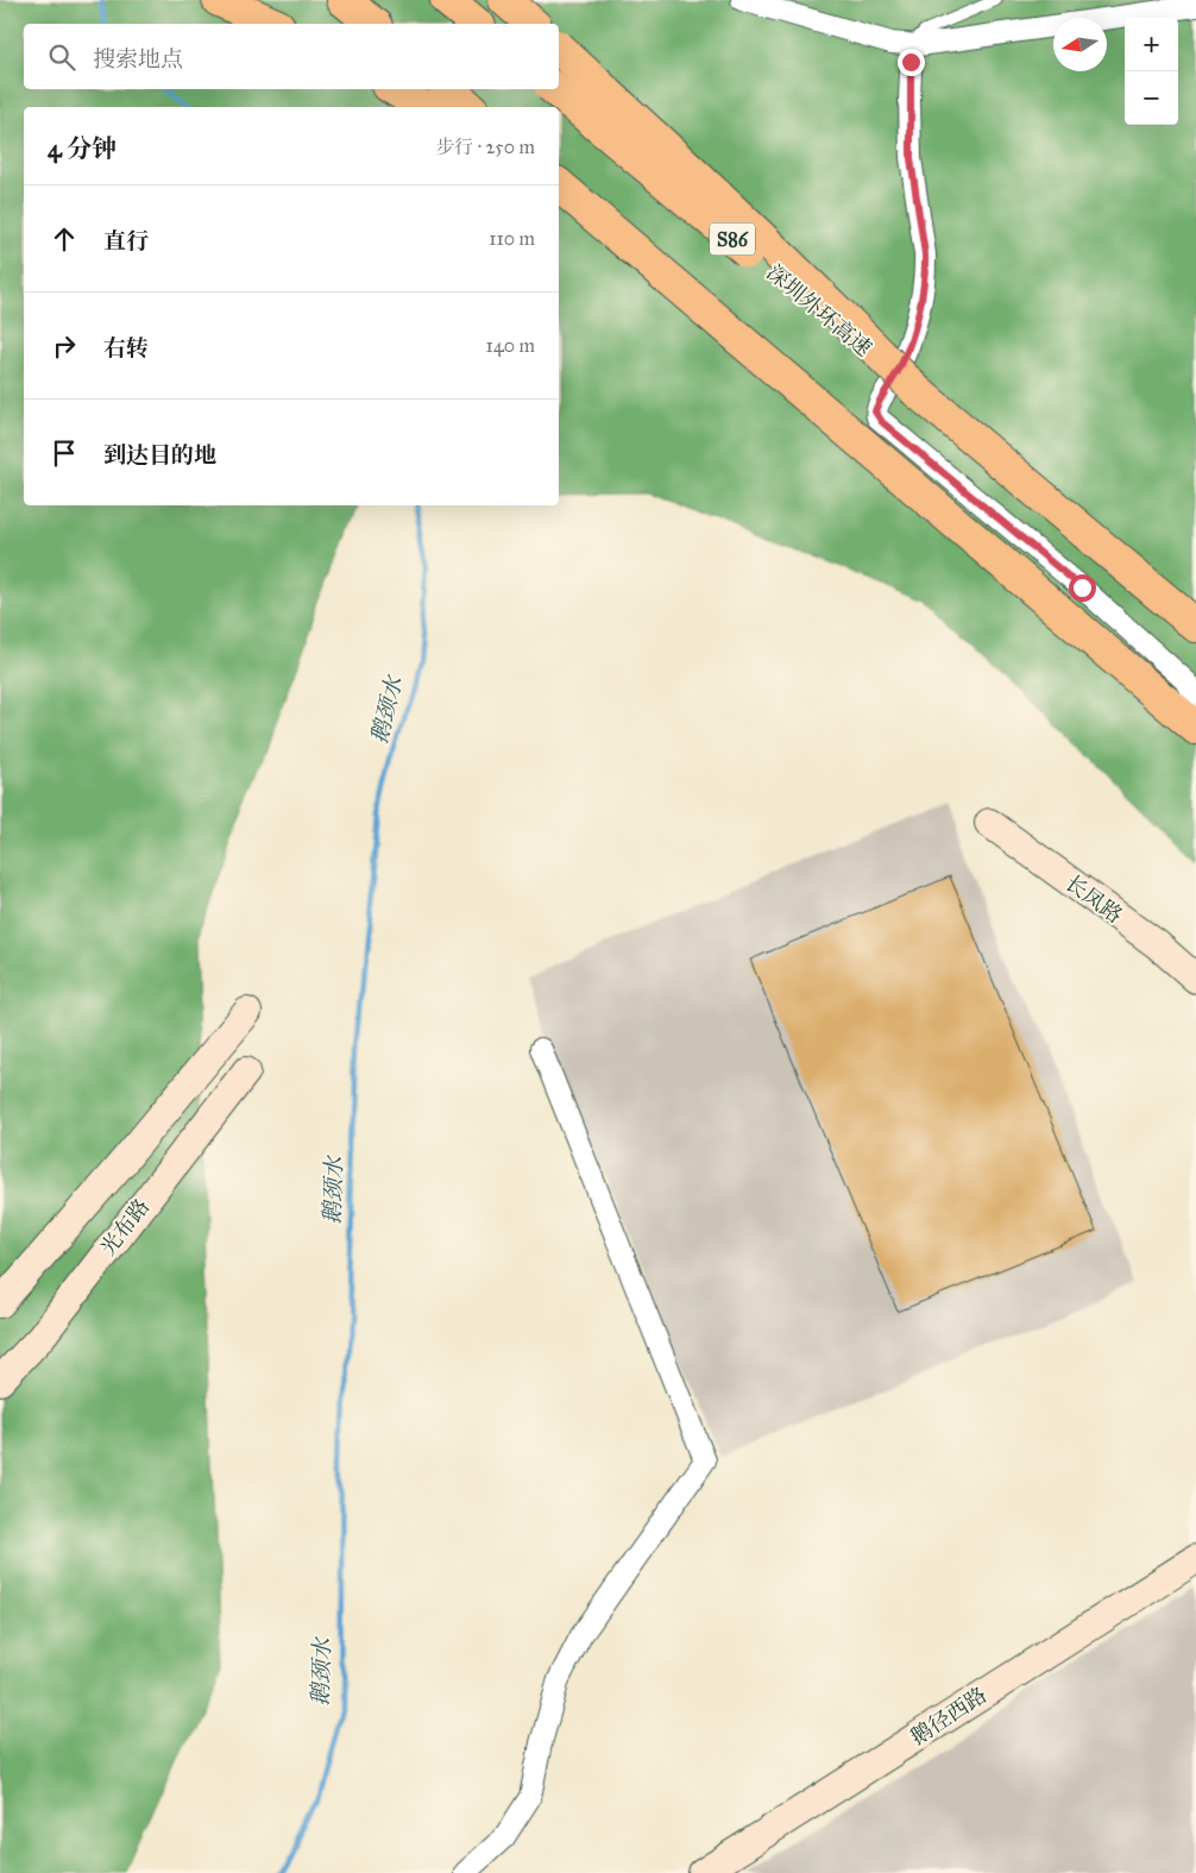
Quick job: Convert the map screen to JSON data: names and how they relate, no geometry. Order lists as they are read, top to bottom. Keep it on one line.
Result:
{"streets":{"highway":["S86","深圳外环高速"],"street":["长凤路","光布路","鹅径西路"]},"water":["鹅颈水"],"north":"left","page":{"map_buttons":["+","−"],"search":"搜索地点","heading":["4 分钟","步行 · 250 m"],"list":[["直行","110 m"],["右转","140 m"],"到达目的地"]}}
